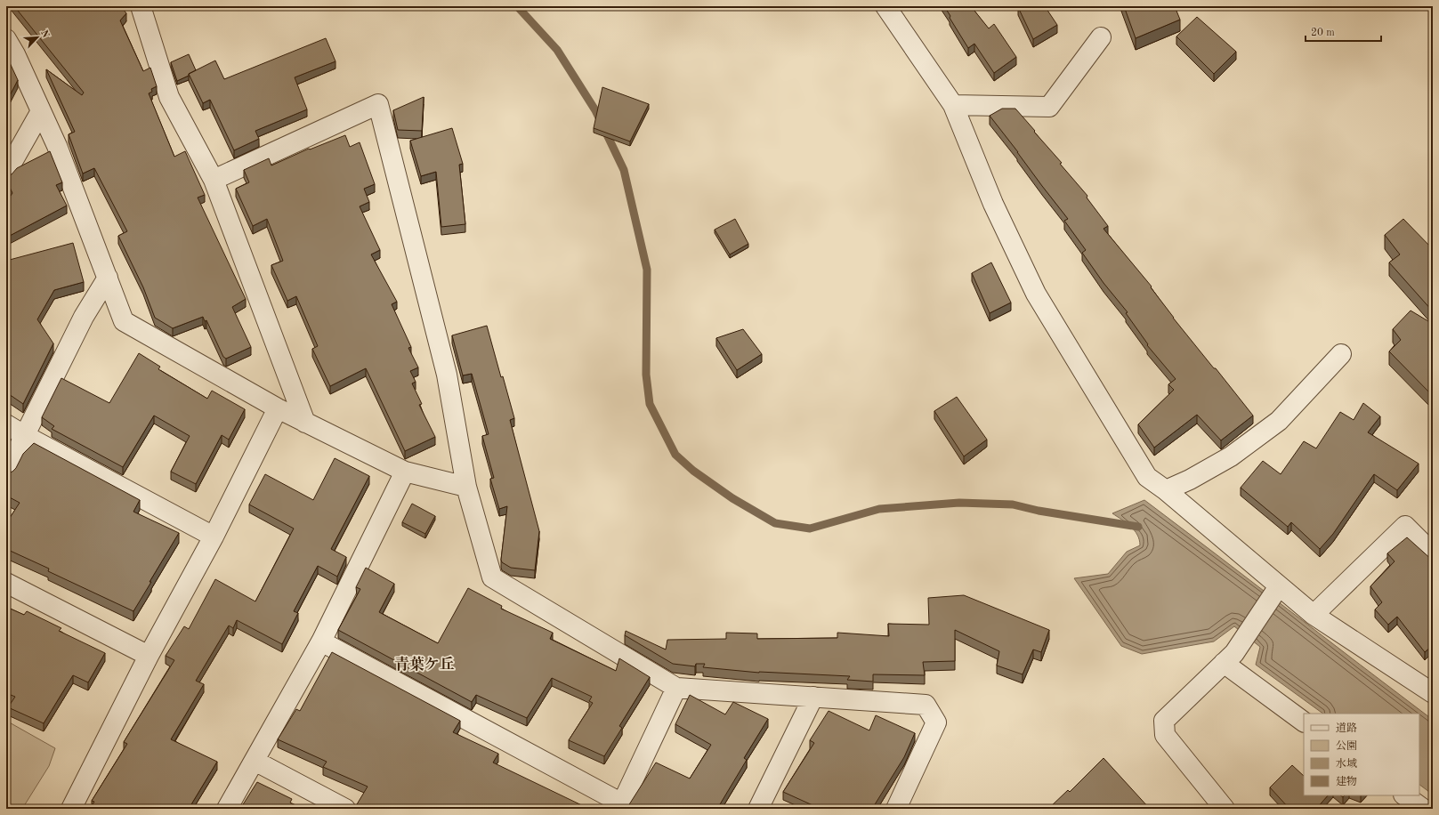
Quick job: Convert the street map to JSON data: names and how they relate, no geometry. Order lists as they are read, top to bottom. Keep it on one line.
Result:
{"districts":["青葉ケ丘"],"legend":["道路","公園","水域","建物"],"scale_bar":"20 m","north":"top right"}
